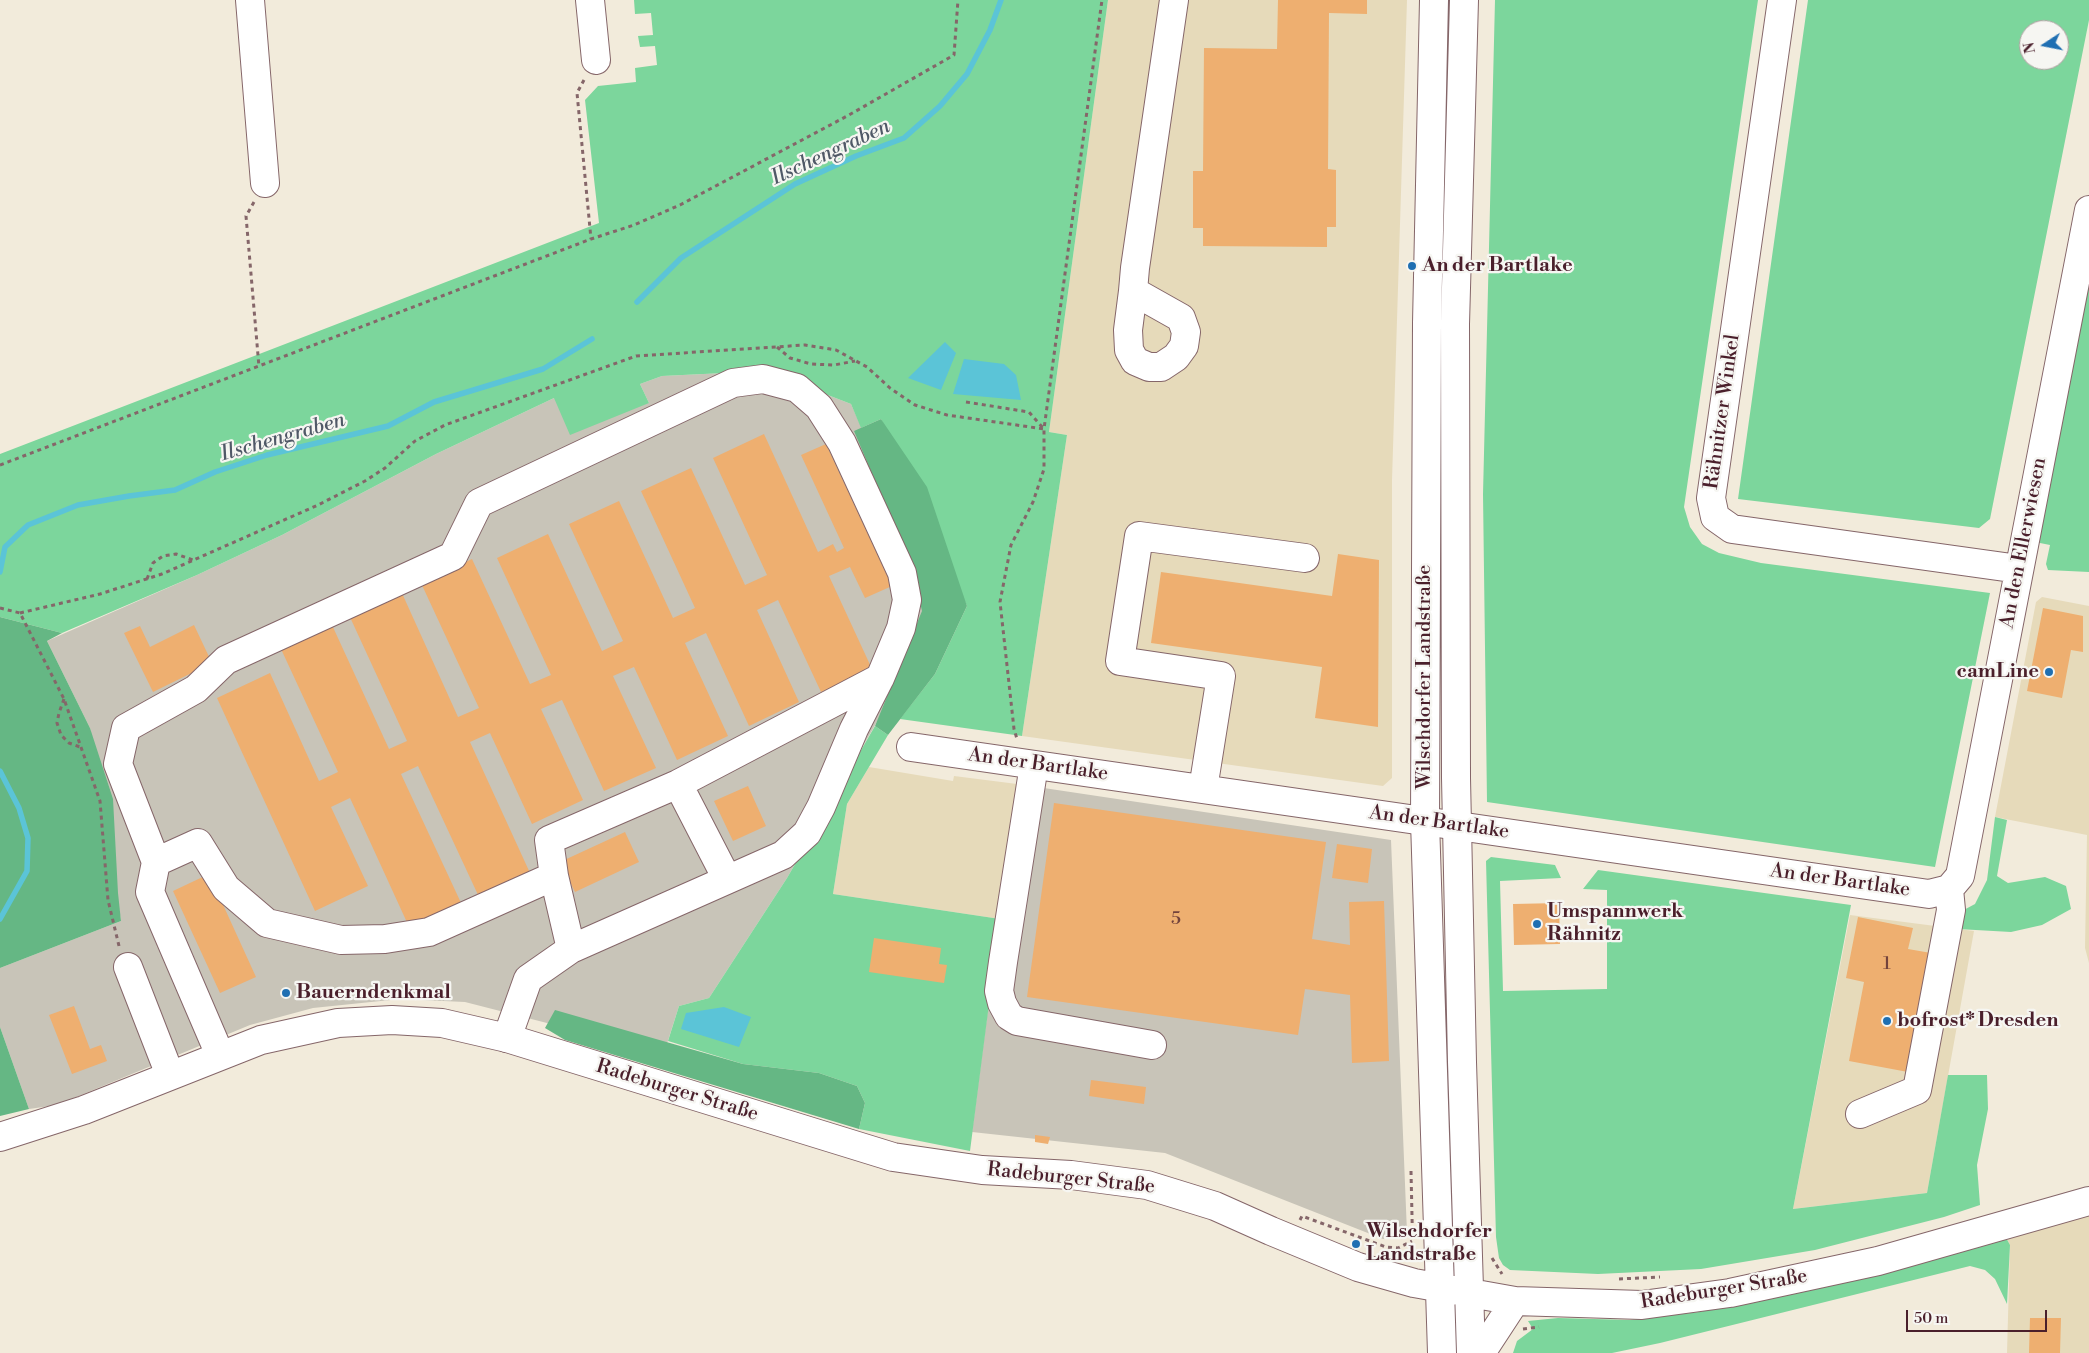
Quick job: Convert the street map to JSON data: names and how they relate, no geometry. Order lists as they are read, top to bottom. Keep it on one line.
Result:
{"streets":{"main road":["Rähnitzer Winkel","An den Ellerwiesen","Wilschdorfer Landstraße","An der Bartlake","Radeburger Straße"]},"crossings":[["Rähnitzer Winkel","An den Ellerwiesen"],["An den Ellerwiesen","An der Bartlake"],["Wilschdorfer Landstraße","An der Bartlake"],["Wilschdorfer Landstraße","Radeburger Straße"]],"water":["Ilschengraben"],"places":["An der Bartlake","camLine","Umspannwerk Rähnitz","Bauerndenkmal","bofrost* Dresden","Wilschdorfer Landstraße"],"house_numbers":["5","1"],"scale_bar":"50 m","north":"left"}
